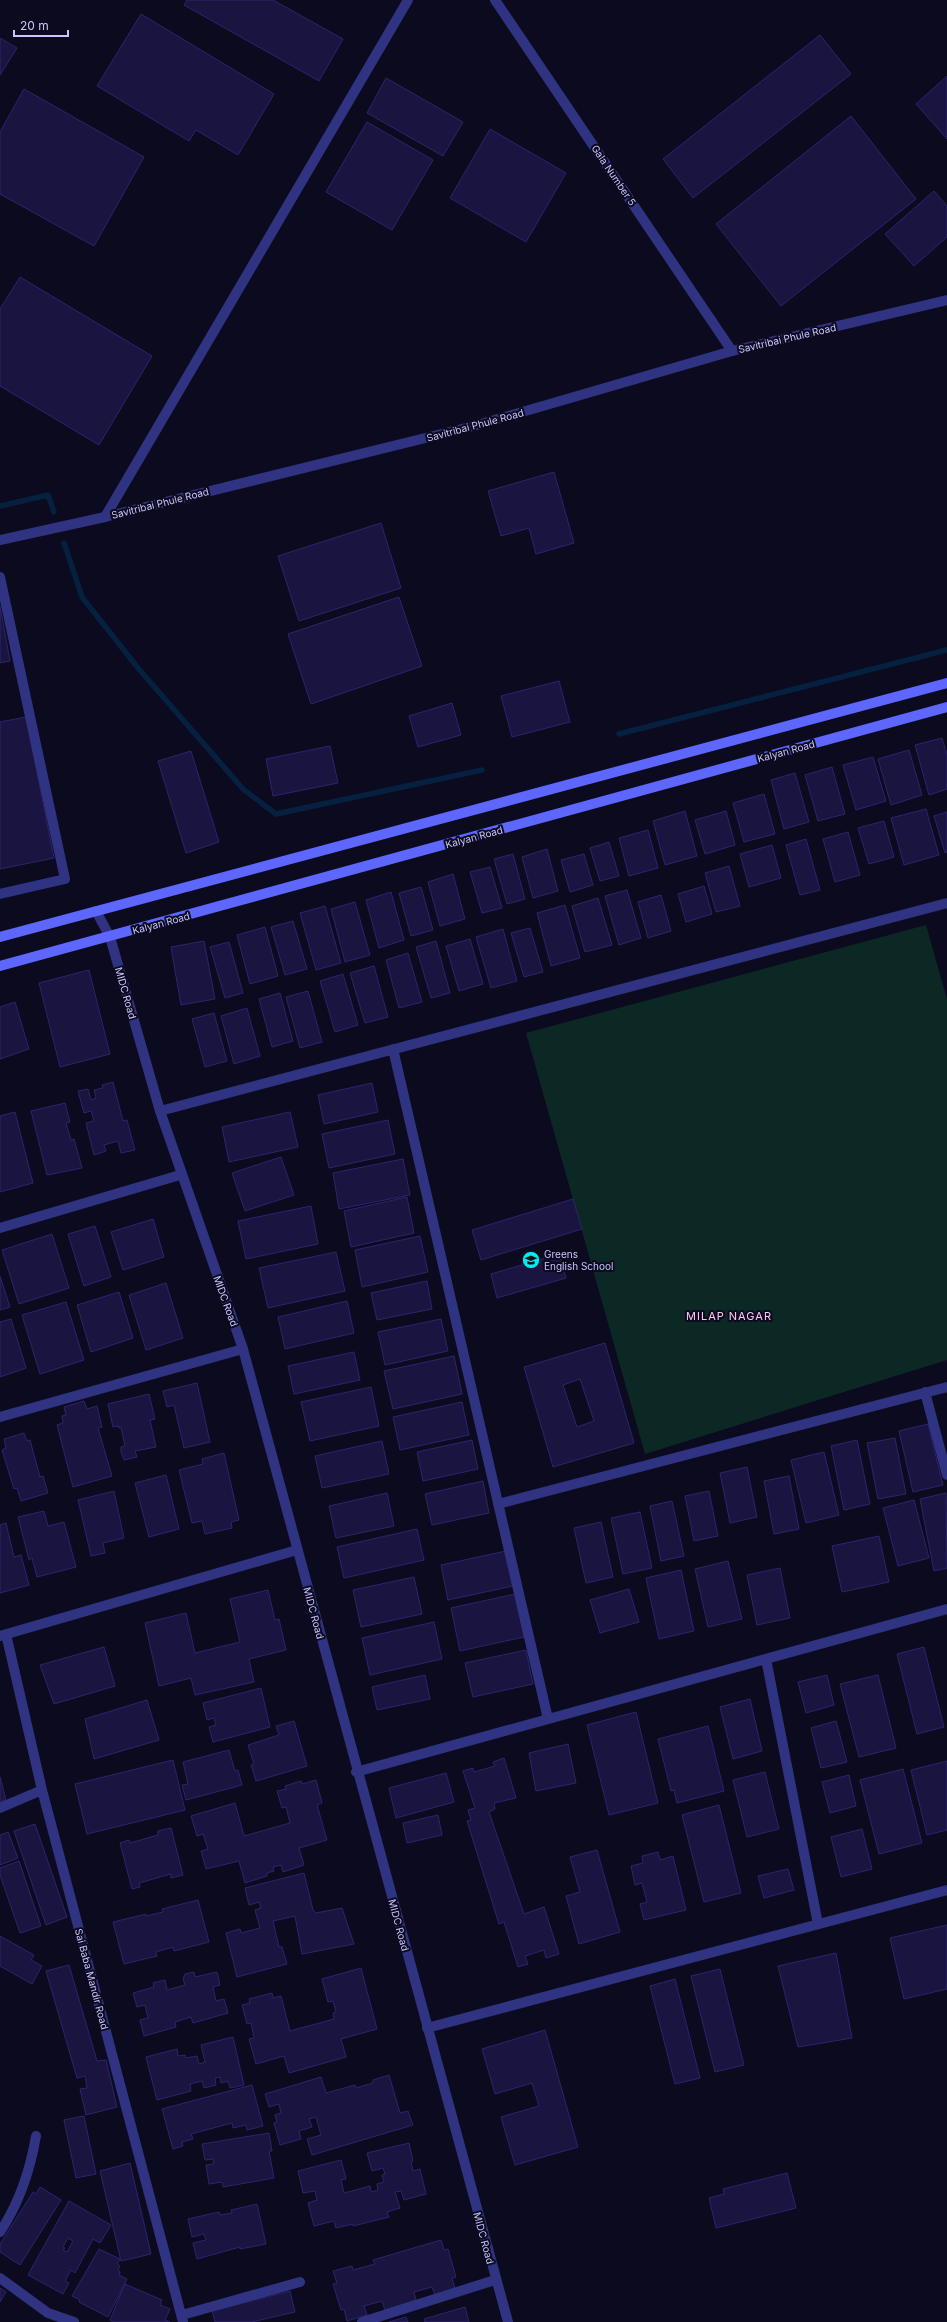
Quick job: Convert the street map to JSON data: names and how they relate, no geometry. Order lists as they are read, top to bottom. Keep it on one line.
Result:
{"streets":{"main road":["Kalyan Road"],"street":["Gala Number 5","Savitribai Phule Road","MIDC Road","Sai Baba Mandir Road"]},"crossings":[["Gala Number 5","Savitribai Phule Road"],["Kalyan Road","MIDC Road"]],"districts":["MILAP NAGAR"],"places":{"school or university":["Greens English School"]},"scale_bar":"20 m"}
